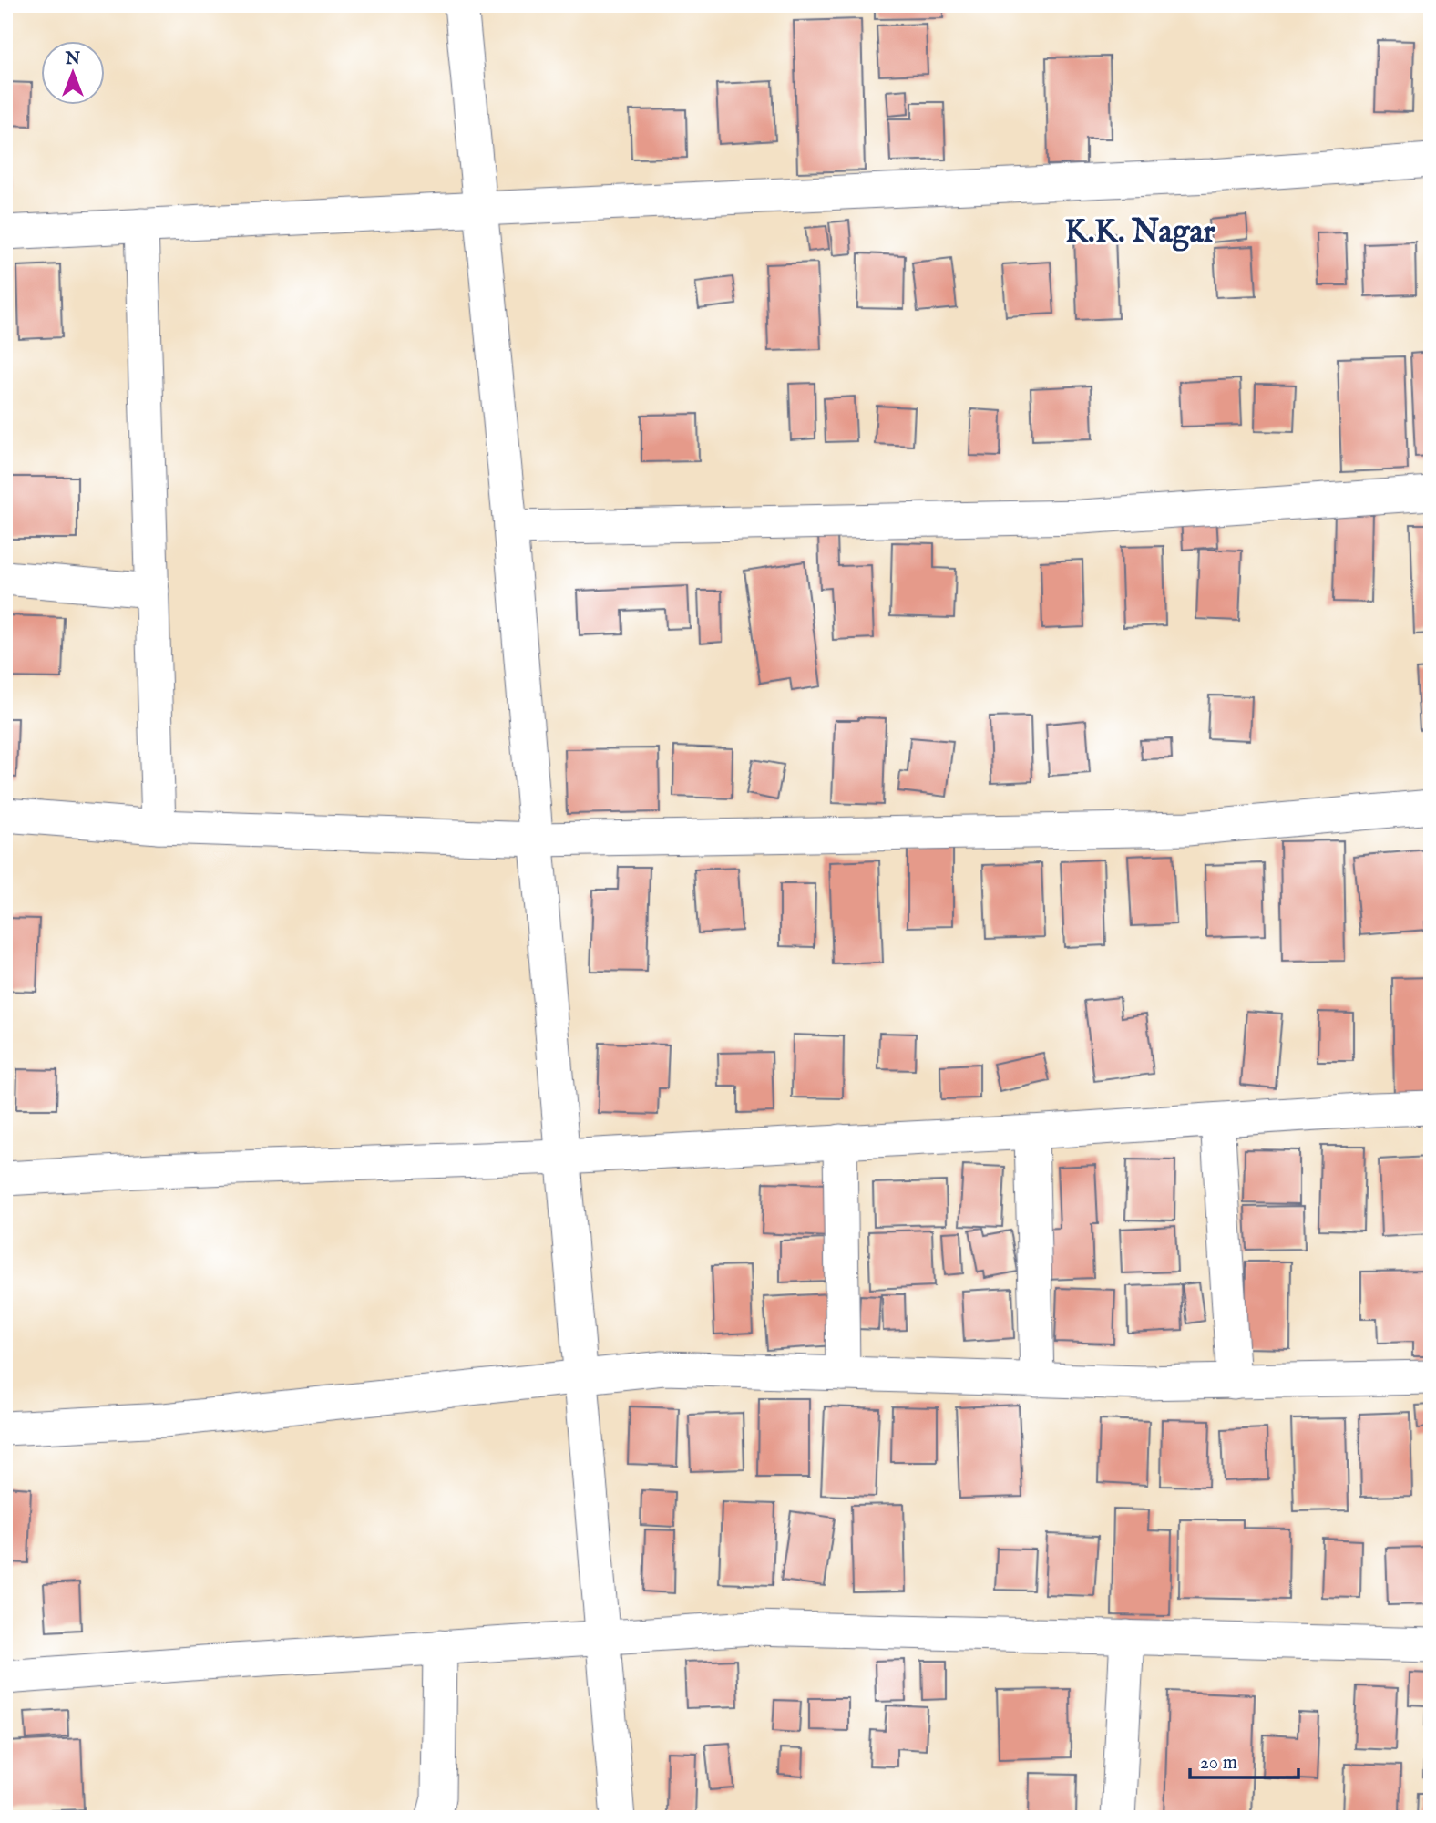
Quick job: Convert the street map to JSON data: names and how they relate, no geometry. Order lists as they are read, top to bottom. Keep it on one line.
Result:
{"districts":["K.K. Nagar"],"scale_bar":"20 m","north":"top"}
